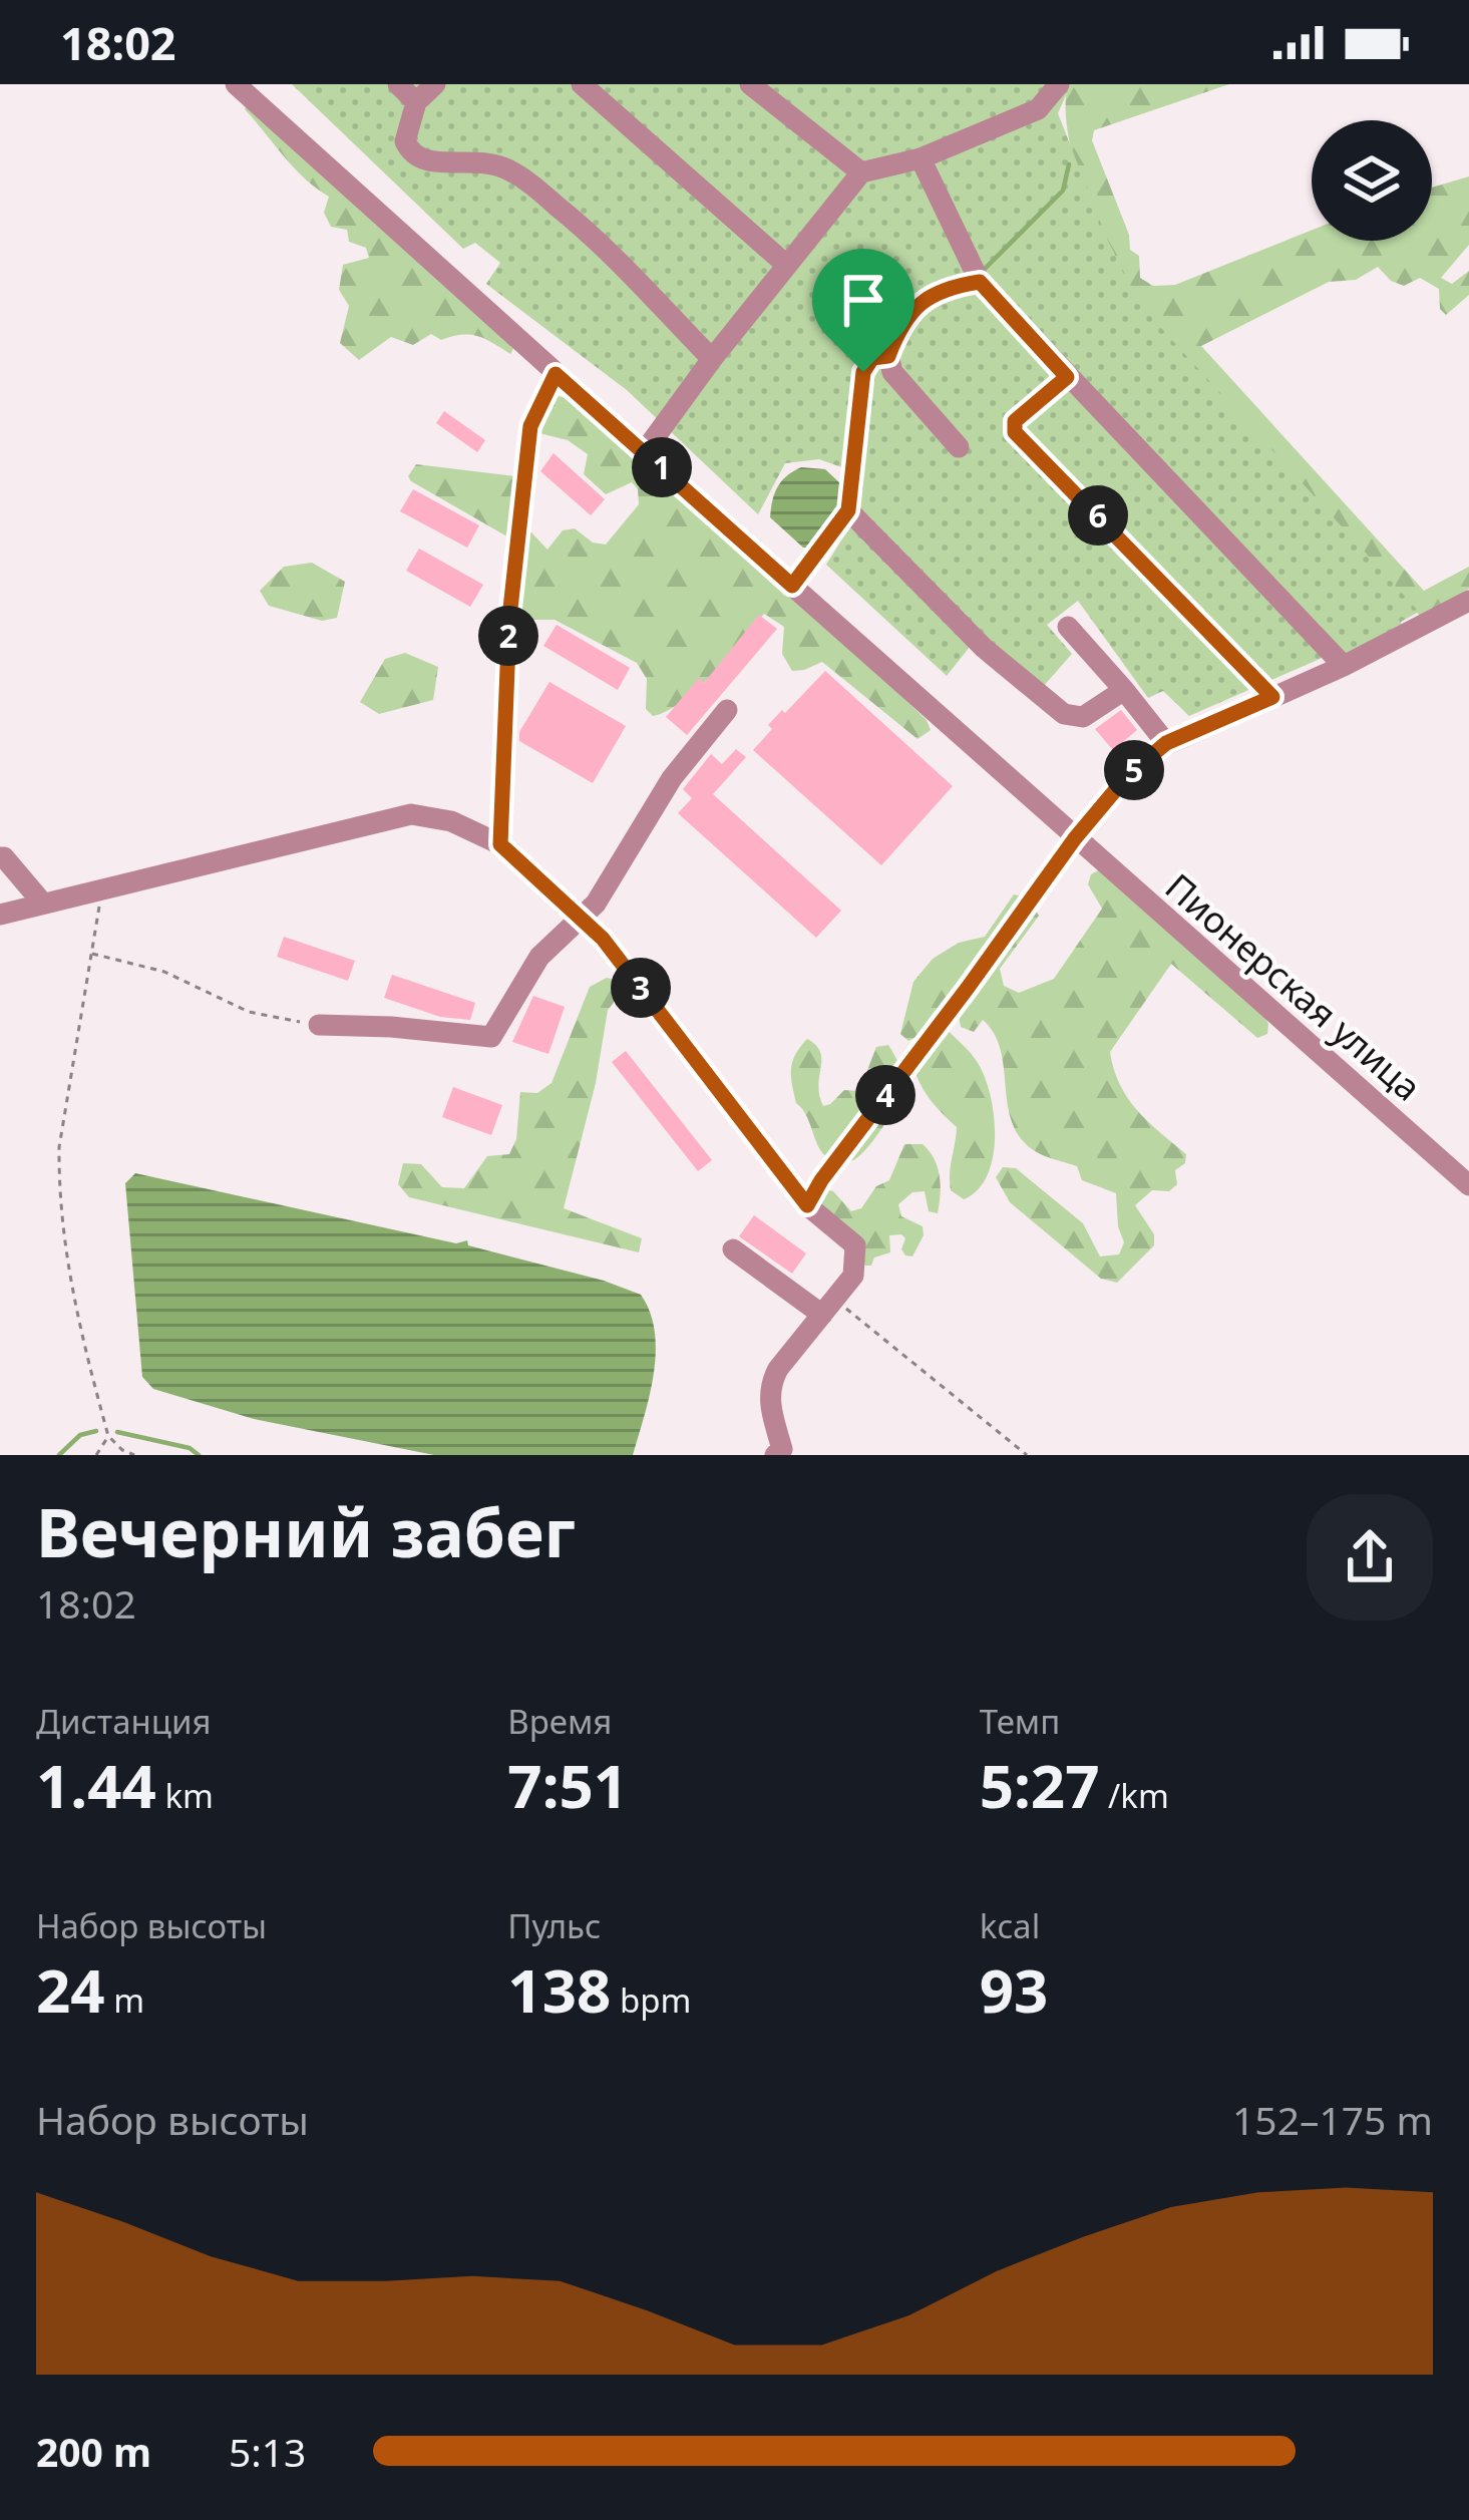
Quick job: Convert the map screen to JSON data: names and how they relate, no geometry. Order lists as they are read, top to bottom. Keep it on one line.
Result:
{"streets":{"street":["Пионерская улица"]},"page":{"status":"18:02","pins":["1","6","2","5","3","4"],"heading":["Вечерний забег","18:02"],"stats":[["Дистанция","1.44 km"],["Время","7:51"],["Темп","5:27 /km"],["Набор высоты","24 m"],["Пульс","138 bpm"],["kcal","93"]],"chart":["Набор высоты","152–175 m"],"list":[{"name":"200 m","note":"5:13"}]}}
